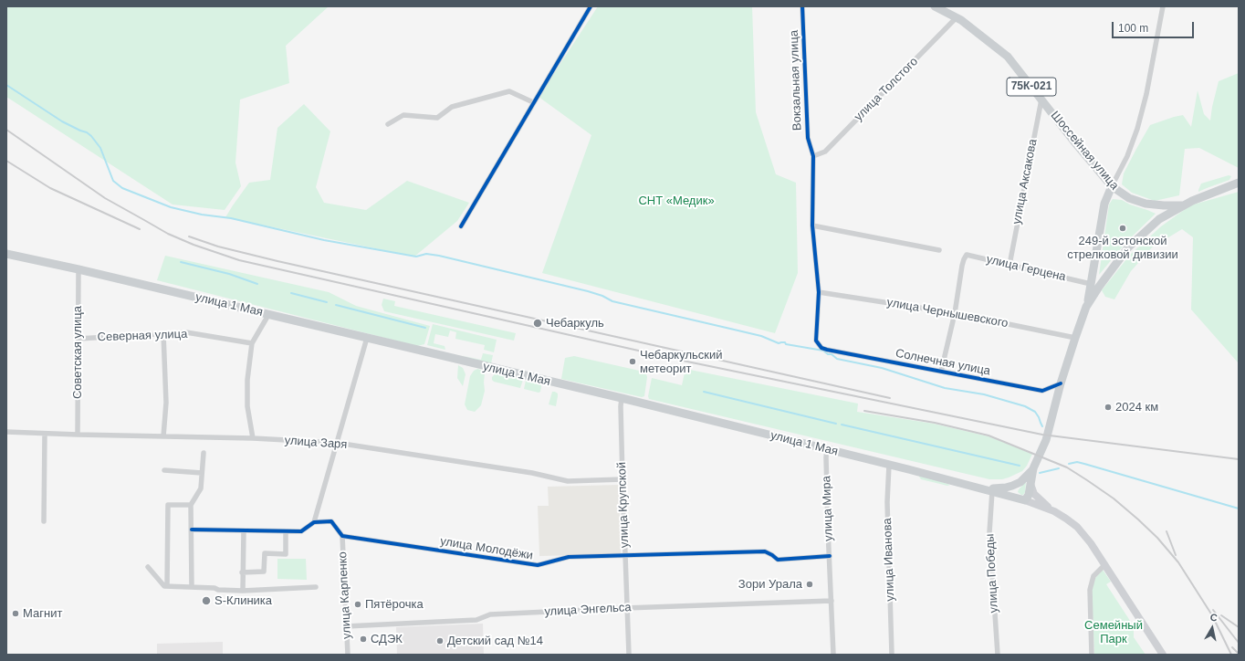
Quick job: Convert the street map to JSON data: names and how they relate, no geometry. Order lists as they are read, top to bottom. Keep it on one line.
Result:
{"streets":{"main road":["75К-021","Шоссейная улица","улица 1 Мая"],"street":["Вокзальная улица","улица Толстого","улица Аксакова","улица Герцена","улица Чернышевского","Северная улица","Советская улица","Солнечная улица","улица Заря","улица Крупской","улица Мира","улица Молодёжи","улица Иванова","улица Победы","улица Карпенко","улица Энгельса"]},"crossings":[["Вокзальная улица","улица Толстого"],["Вокзальная улица","улица Чернышевского"],["Вокзальная улица","Солнечная улица"],["улица Толстого","Шоссейная улица"],["Шоссейная улица","улица Аксакова"],["улица Аксакова","улица Герцена"],["улица Герцена","улица Чернышевского"],["улица 1 Мая","Советская улица"],["улица 1 Мая","улица Крупской"],["улица 1 Мая","улица Мира"],["улица 1 Мая","улица Иванова"],["улица 1 Мая","улица Победы"],["Северная улица","Советская улица"],["Советская улица","улица Заря"],["улица Заря","улица Крупской"],["улица Крупской","улица Молодёжи"],["улица Крупской","улица Энгельса"],["улица Мира","улица Молодёжи"],["улица Мира","улица Энгельса"],["улица Молодёжи","улица Карпенко"],["улица Карпенко","улица Энгельса"]],"parks":["СНТ «Медик»","Семейный Парк"],"places":["249-й эстонской стрелковой дивизии","Чебаркуль","Чебаркульский метеорит","2024 км","Зори Урала","S-Клиника","Пятёрочка","Магнит","СДЭК","Детский сад №14"],"scale_bar":"100 m","north":"top"}
